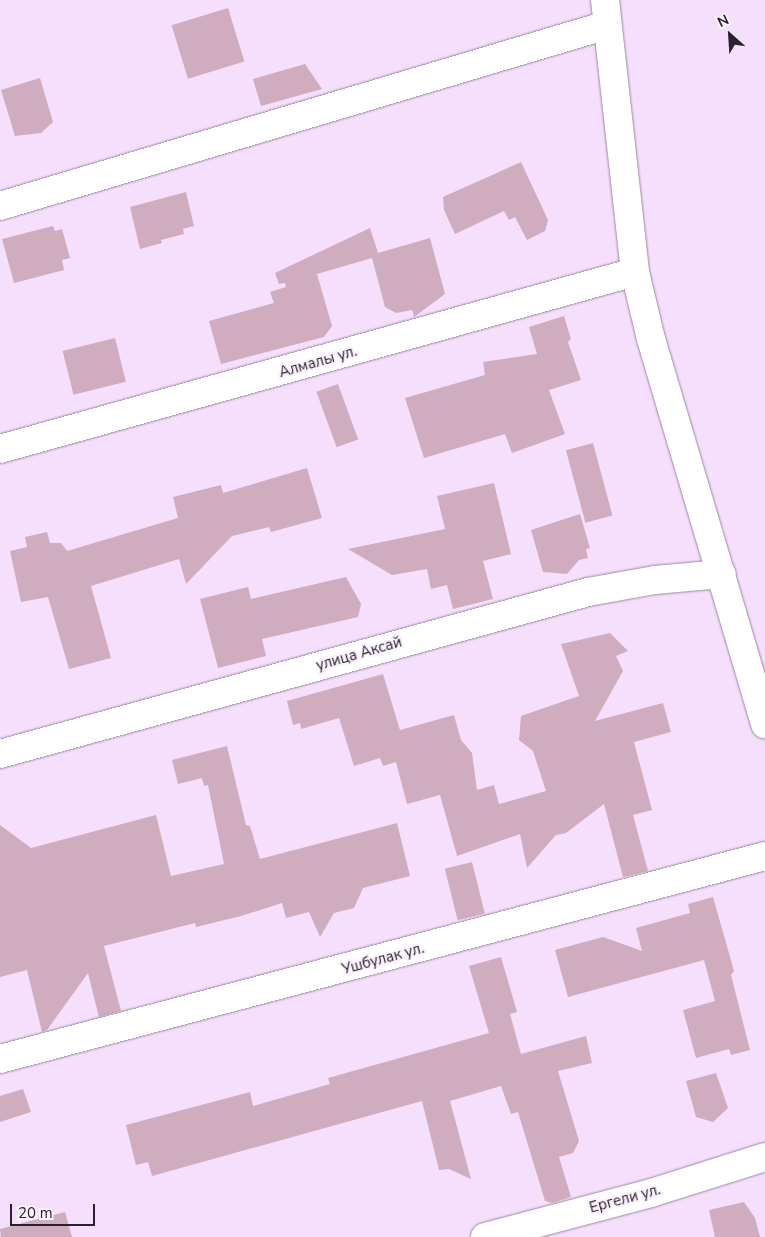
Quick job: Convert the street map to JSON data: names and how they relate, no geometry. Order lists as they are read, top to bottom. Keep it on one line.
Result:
{"streets":{"street":["Алмалы ул.","улица Аксай","Ушбулак ул.","Ергели ул."]},"scale_bar":"20 m","north":"top left"}
